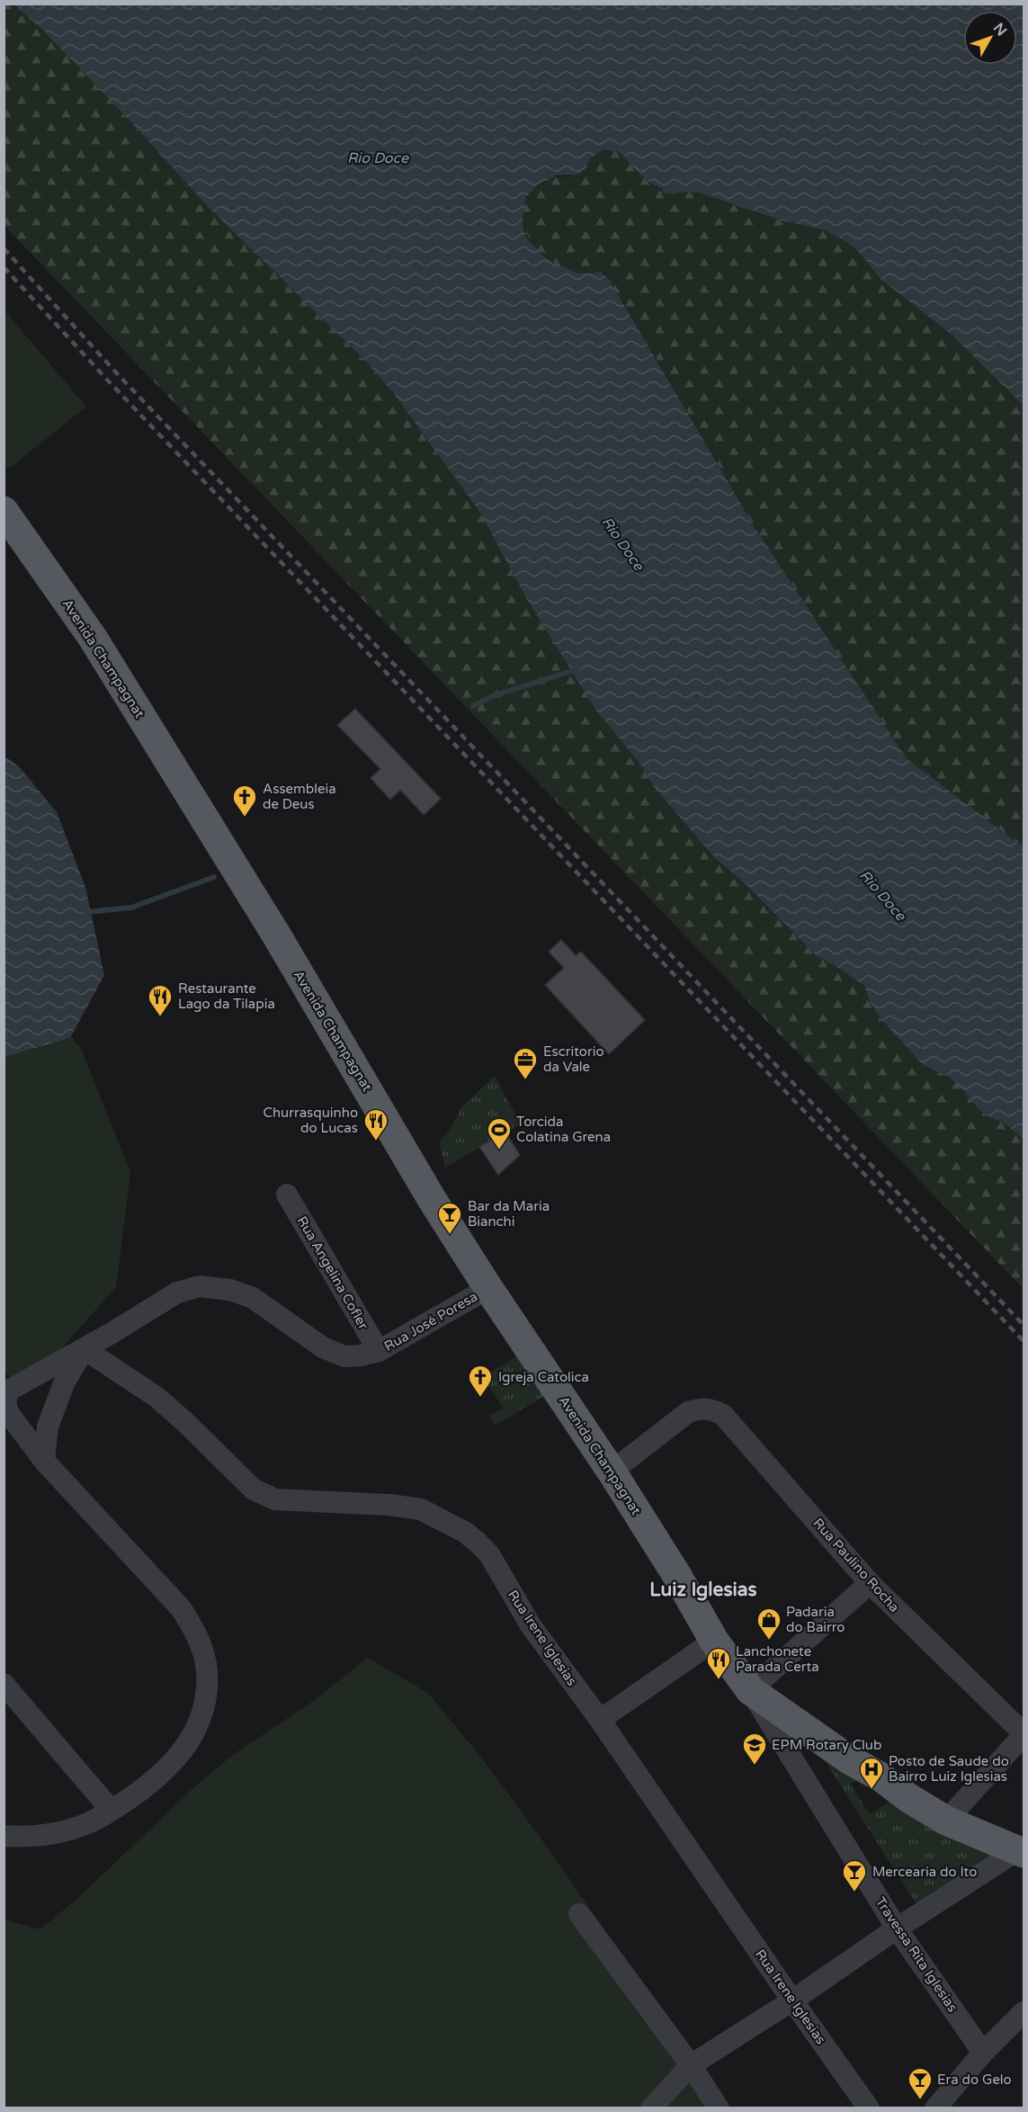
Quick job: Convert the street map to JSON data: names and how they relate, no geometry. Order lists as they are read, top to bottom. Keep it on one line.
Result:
{"streets":{"main road":["Avenida Champagnat"],"street":["Rua Angelina Cofler","Rua José Poresa","Rua Paulino Rocha","Rua Irene Iglesias","Travessa Rita Iglesias"]},"crossings":[["Avenida Champagnat","Rua José Poresa"],["Avenida Champagnat","Rua Paulino Rocha"],["Avenida Champagnat","Travessa Rita Iglesias"],["Rua Angelina Cofler","Rua José Poresa"],["Rua José Poresa","Rua Irene Iglesias"]],"districts":["Luiz Iglesias"],"water":["Rio Doce"],"places":{"church":["Assembleia de Deus","Igreja Catolica"],"restaurant":["Restaurante Lago da Tilapia","Churrasquinho do Lucas","Lanchonete Parada Certa"],"office":["Escritorio da Vale"],"sports":["Torcida Colatina Grena"],"bar":["Bar da Maria Bianchi","Mercearia do Ito","Era do Gelo"],"shop":["Padaria do Bairro"],"school or university":["EPM Rotary Club"],"hospital":["Posto de Saude do Bairro Luiz Iglesias"]},"north":"top right"}
